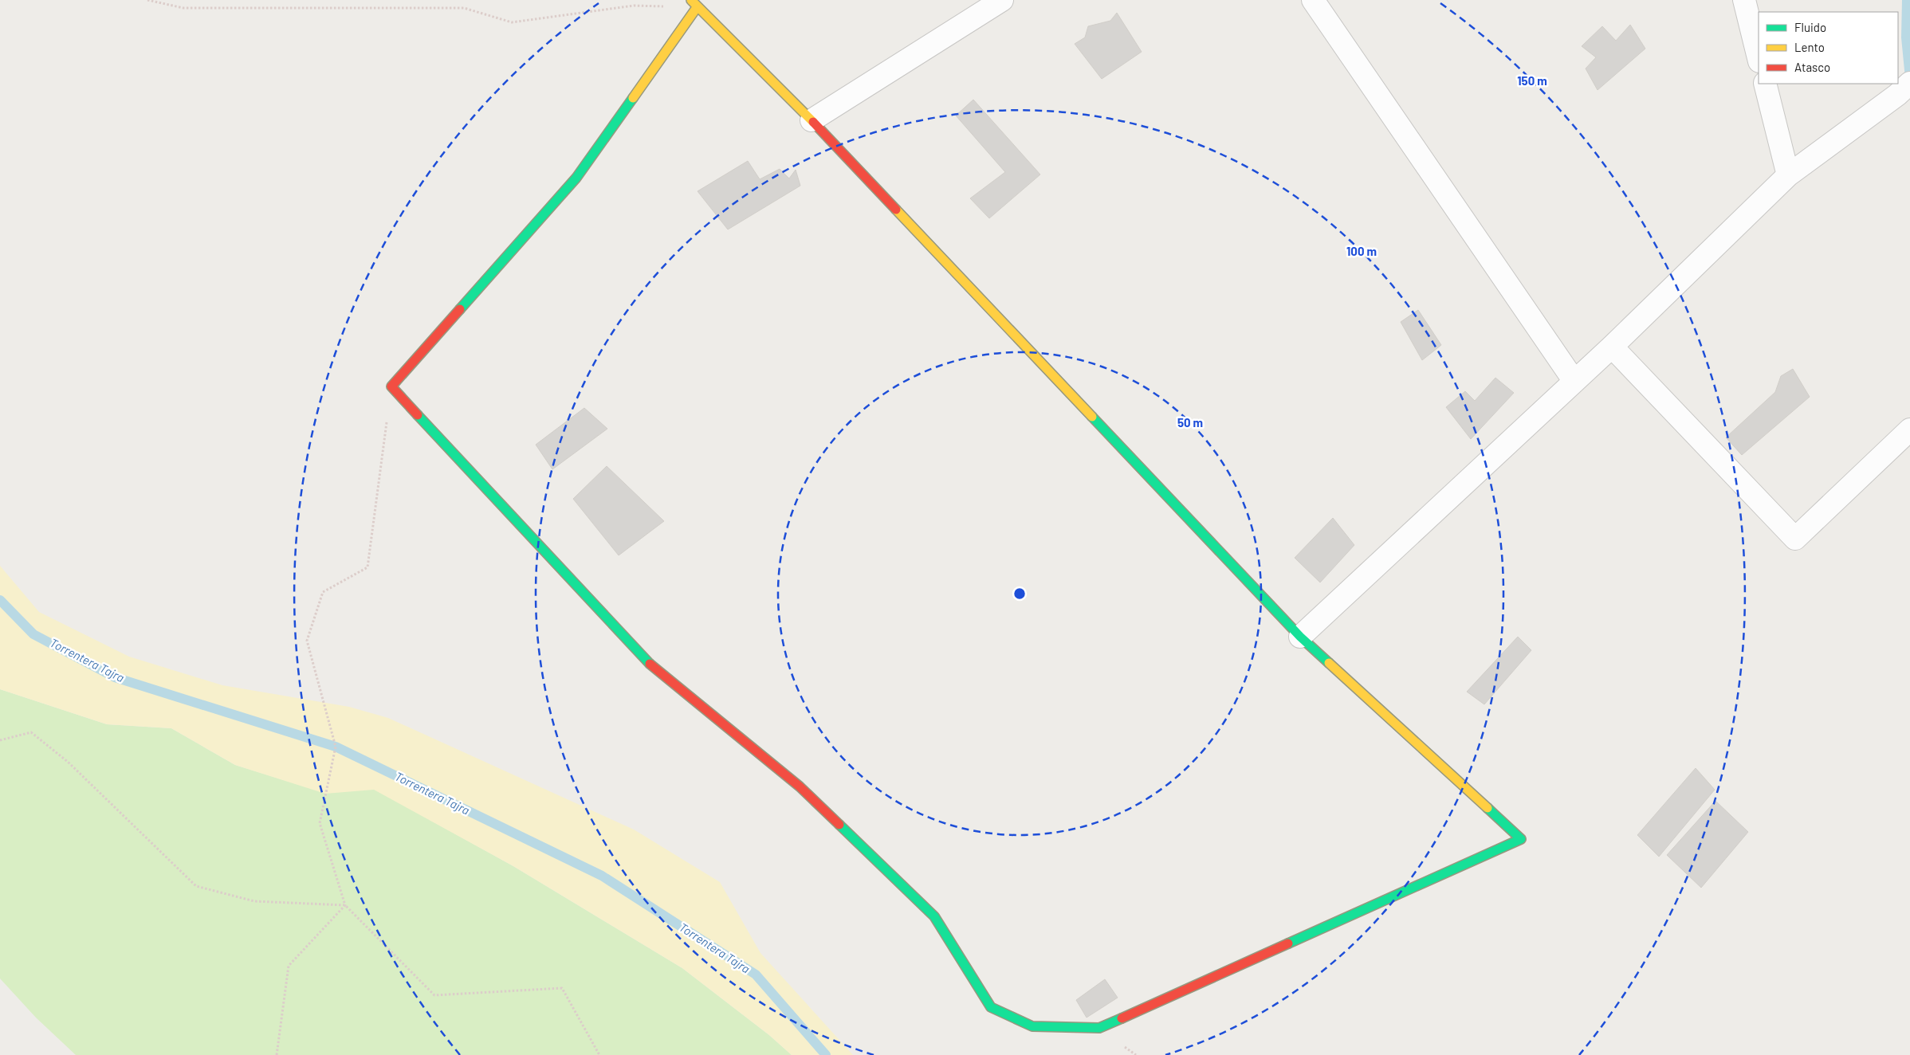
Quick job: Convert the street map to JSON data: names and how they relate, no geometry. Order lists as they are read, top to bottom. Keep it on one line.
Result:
{"water":["Torrentera Tajra"],"legend":["Fluido","Lento","Atasco"],"rings":["150 m","100 m","50 m"]}
